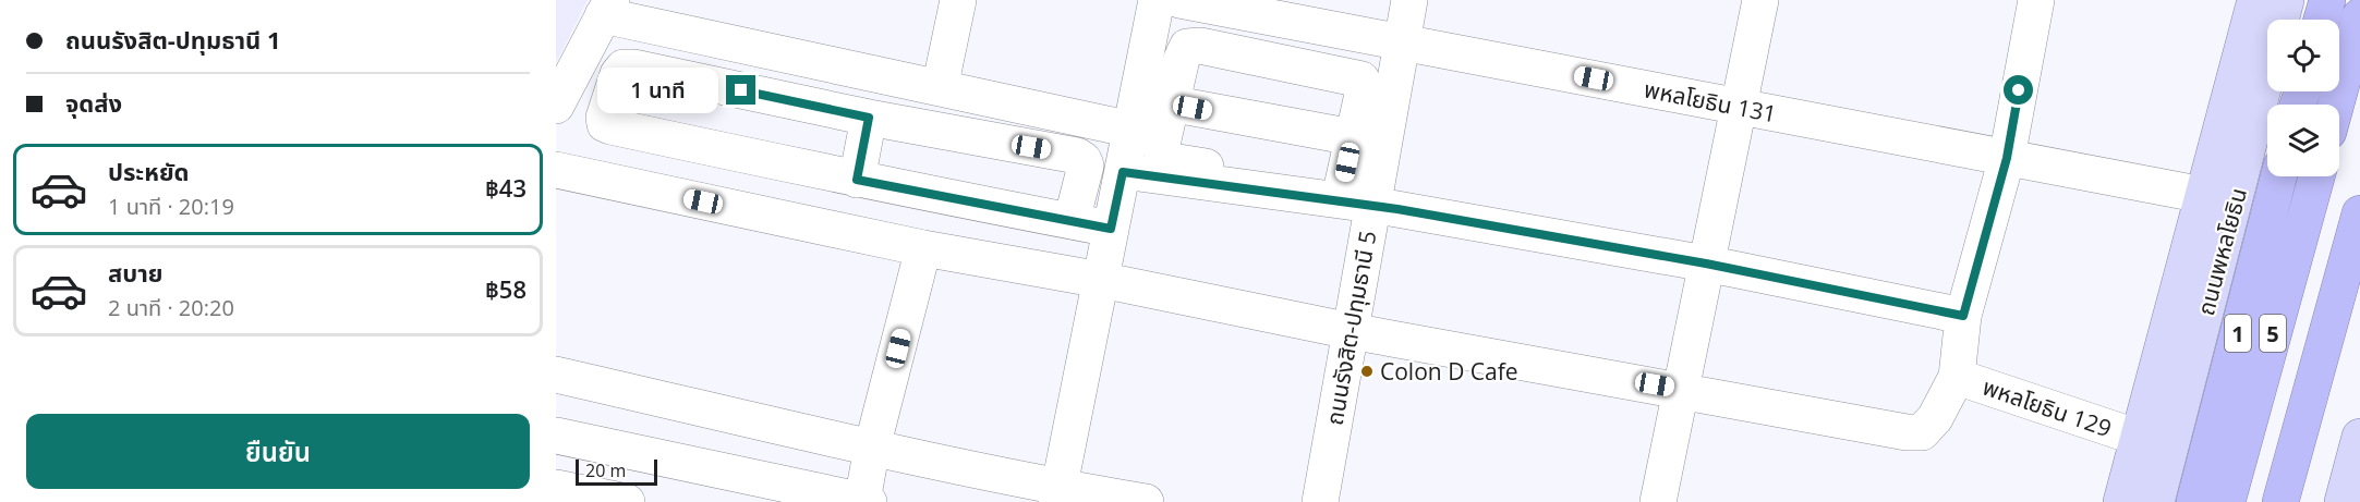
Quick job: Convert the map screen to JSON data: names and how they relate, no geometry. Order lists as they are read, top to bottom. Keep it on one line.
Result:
{"streets":{"highway":["ถนนพหลโยธิน","1","5"],"street":["พหลโยธิน 131","ถนนรังสิต-ปทุมธานี 5","พหลโยธิน 129"]},"crossings":[["พหลโยธิน 131","ถนนรังสิต-ปทุมธานี 5"]],"places":["Colon D Cafe"],"scale_bar":"20 m","page":{"banner":["ถนนรังสิต-ปทุมธานี 1","จุดส่ง"],"bubble":"1 นาที","list":[{"name":"ประหยัด","note":"1 นาที · 20:19","value":"฿43"},{"name":"สบาย","note":"2 นาที · 20:20","value":"฿58"}],"buttons":"ยืนยัน","scale":"20 m"}}
